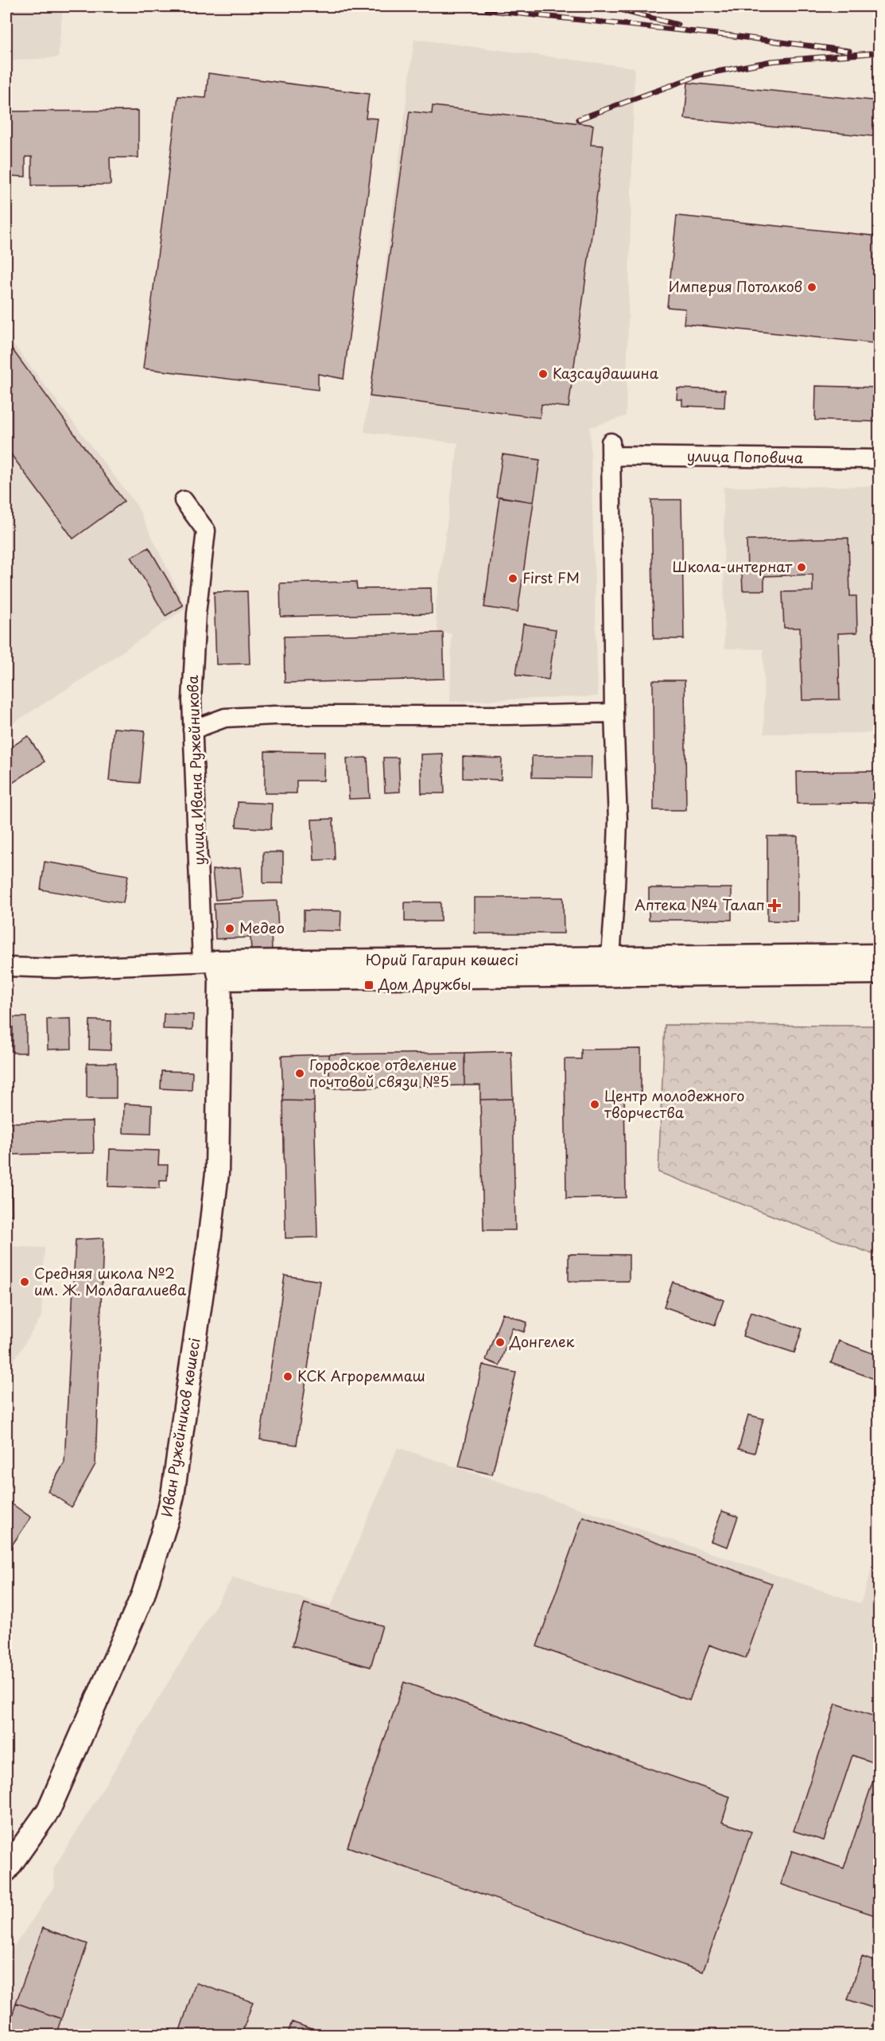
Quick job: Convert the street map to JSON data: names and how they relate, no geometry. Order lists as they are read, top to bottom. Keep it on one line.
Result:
{"streets":{"main road":["Юрий Гагарин көшесі","Иван Ружейников көшесі"],"street":["улица Поповича","улица Ивана Ружейникова"]},"crossings":[["улица Ивана Ружейникова","Юрий Гагарин көшесі"],["улица Ивана Ружейникова","Иван Ружейников көшесі"],["Юрий Гагарин көшесі","Иван Ружейников көшесі"]],"places":{"other":["Империя Потолков","Казсаудашина","Школа-интернат","First FM","Медео","Городское отделение почтовой связи №5","Центр молодежного творчества","Средняя школа №2 им. Ж. Молдагалиева","Донгелек","КСК Агрореммаш"],"health":["Аптека №4 Талап"],"transit":["Дом Дружбы"]}}
